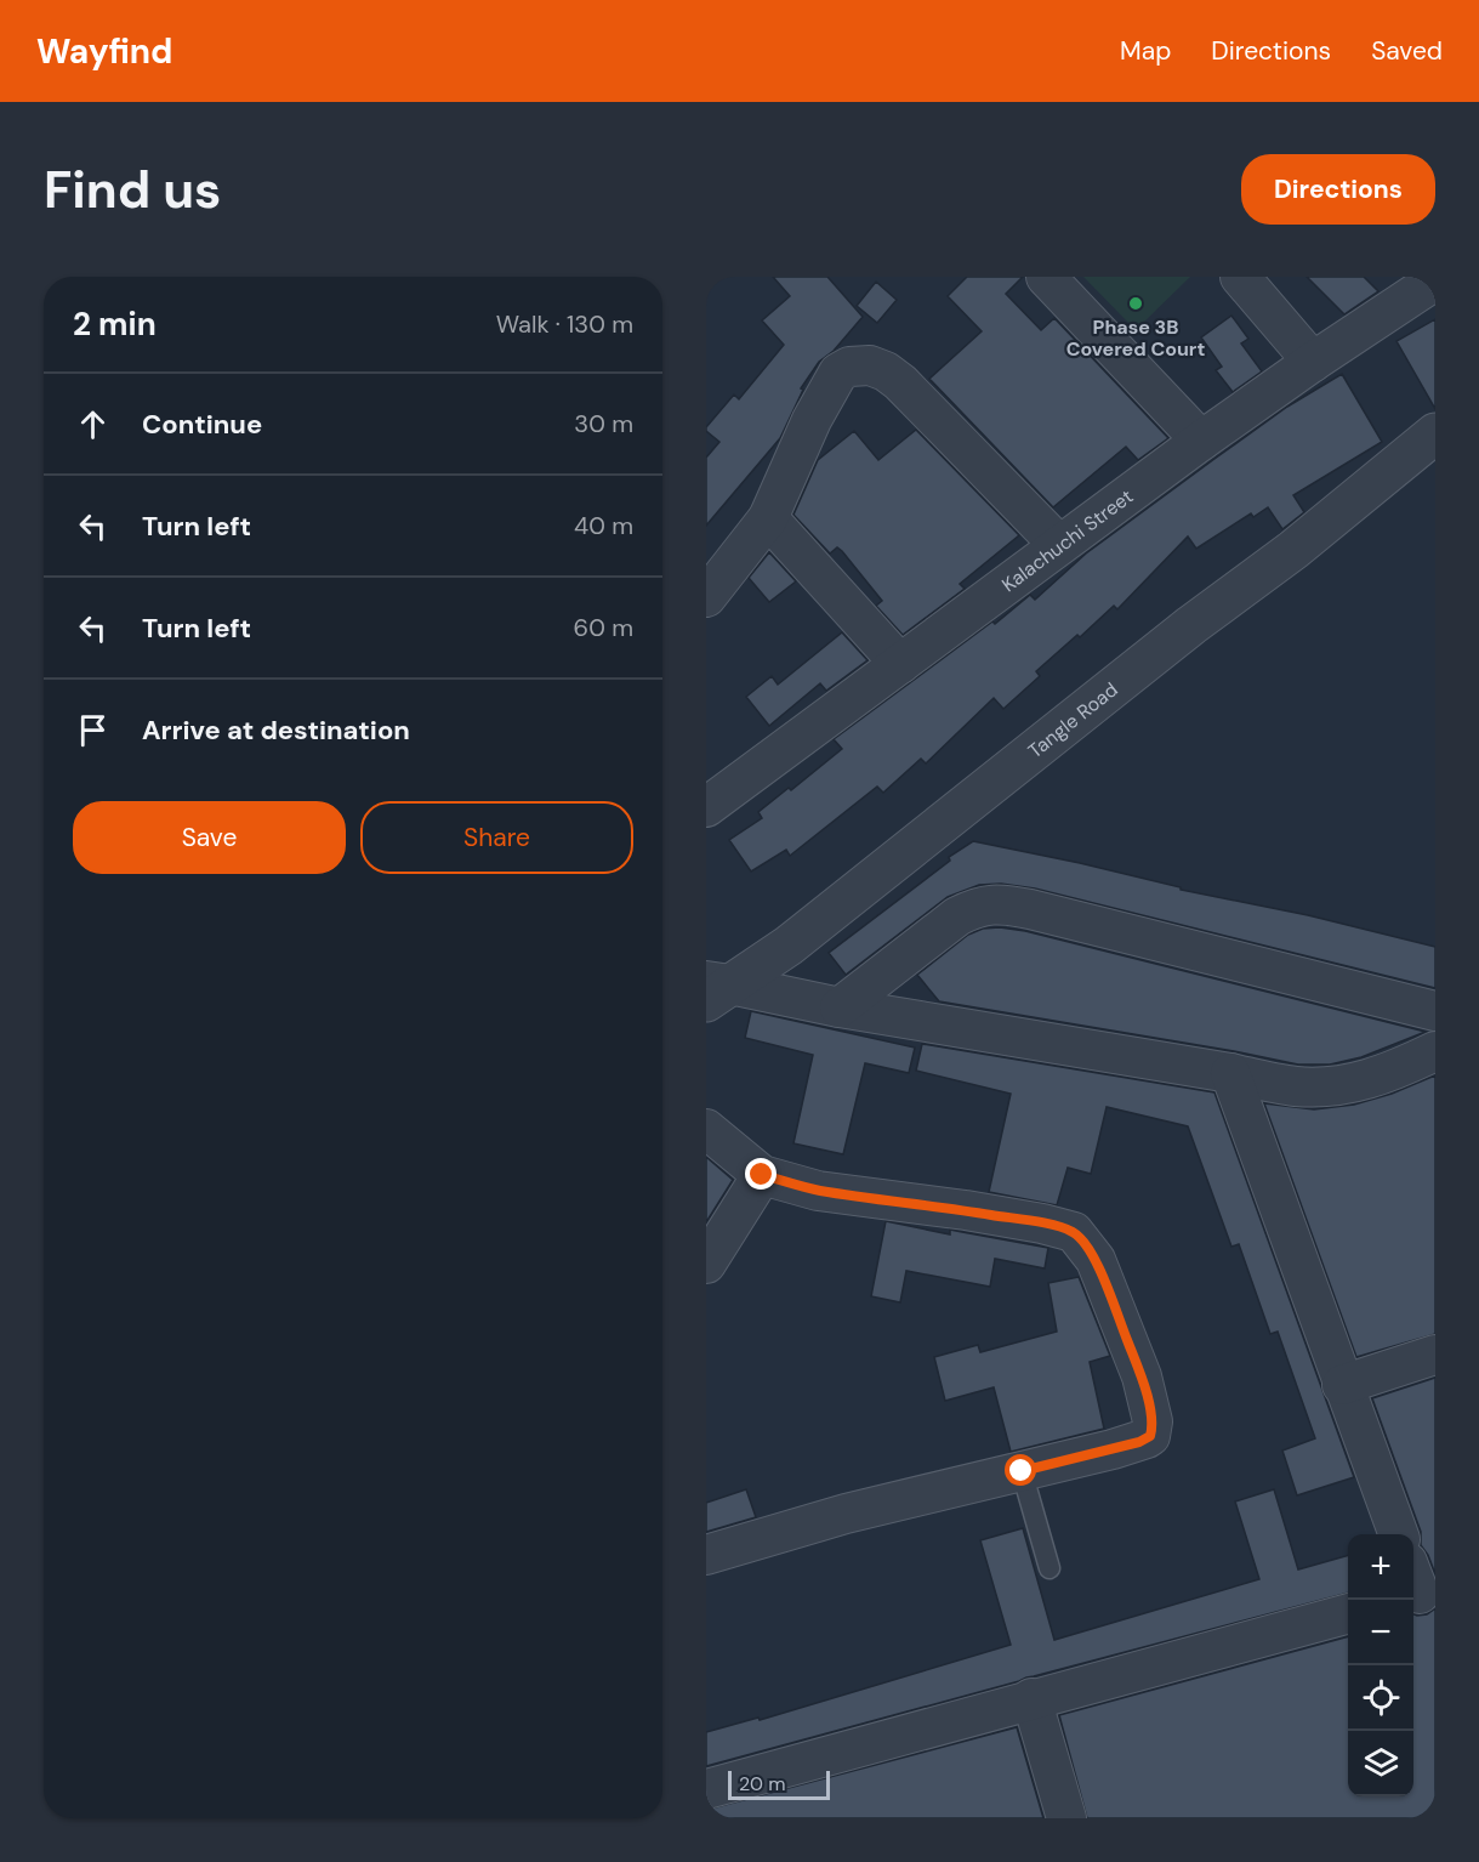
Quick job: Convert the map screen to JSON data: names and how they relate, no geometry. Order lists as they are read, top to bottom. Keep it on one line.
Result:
{"streets":{"street":["Kalachuchi Street","Tangle Road"]},"places":["Phase 3B Covered Court"],"scale_bar":"20 m","page":{"header":"Wayfind","nav":["Map","Directions","Saved"],"buttons":["Directions",["Save","Share"]],"title":"Find us","heading":["2 min","Walk · 130 m"],"list":[["Continue","30 m"],["Turn left","40 m"],["Turn left","60 m"],"Arrive at destination"],"map_buttons":["+","−"],"scale":"20 m"}}
